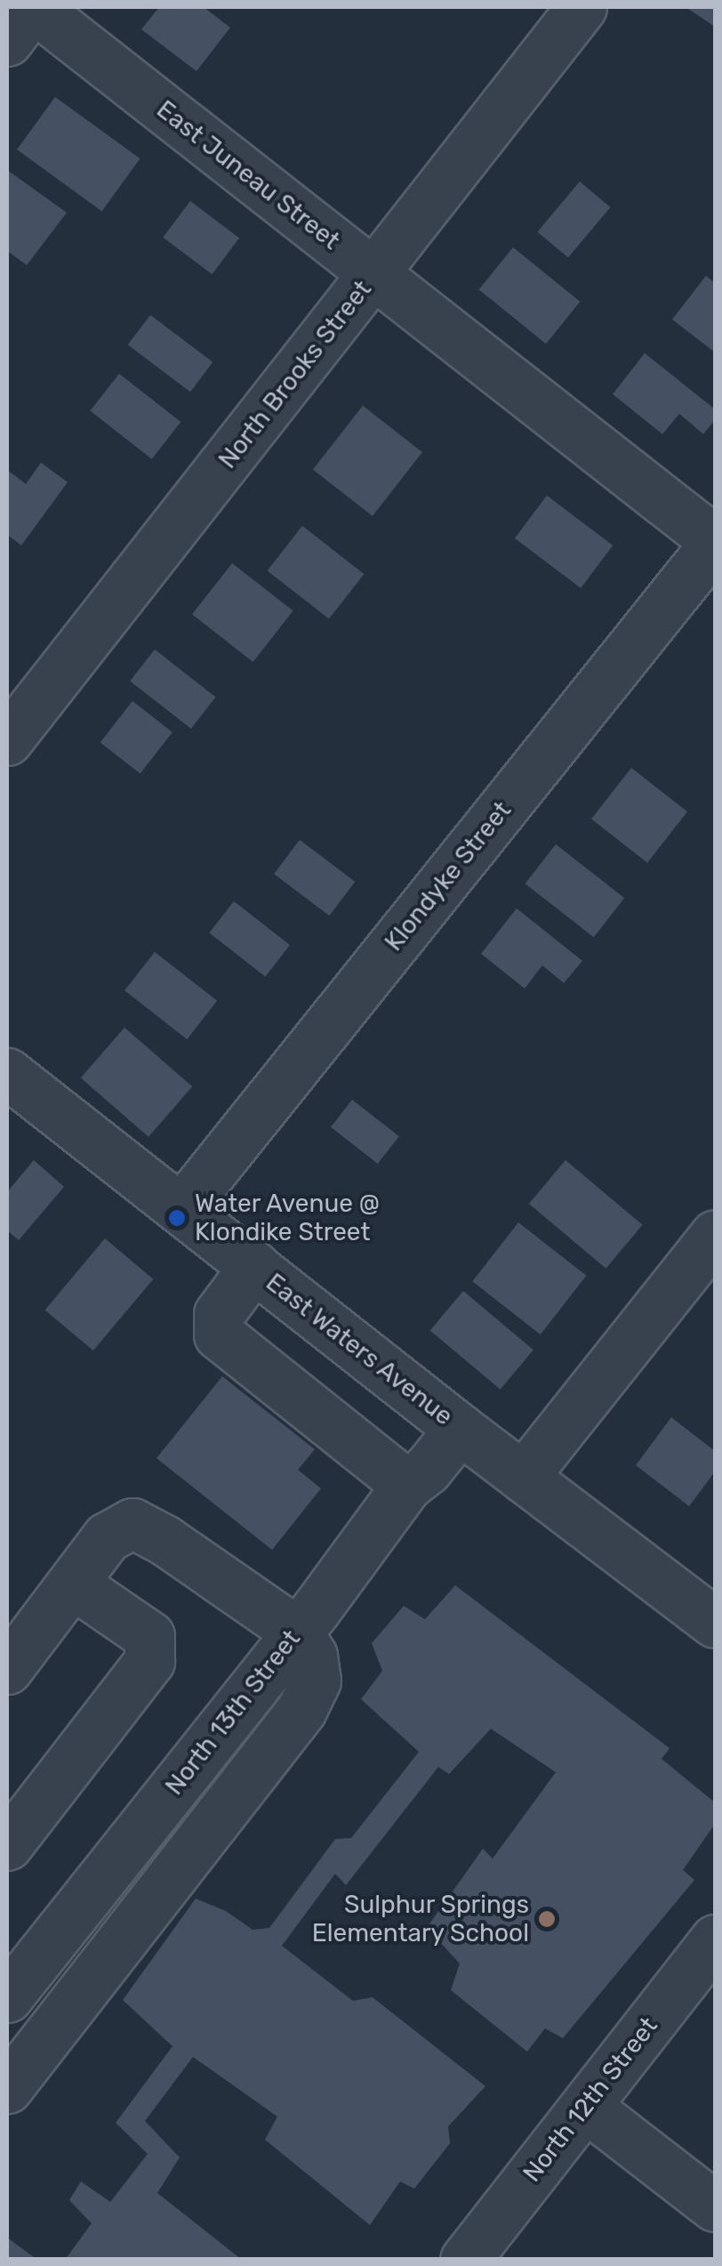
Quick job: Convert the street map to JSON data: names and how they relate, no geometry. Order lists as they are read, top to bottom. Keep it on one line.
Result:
{"streets":{"street":["East Juneau Street","North Brooks Street","Klondyke Street","East Waters Avenue","North 13th Street","North 12th Street"]},"crossings":[["East Juneau Street","North Brooks Street"],["East Juneau Street","Klondyke Street"],["Klondyke Street","East Waters Avenue"],["East Waters Avenue","North 13th Street"]],"places":["Water Avenue @ Klondike Street","Sulphur Springs Elementary School"]}
